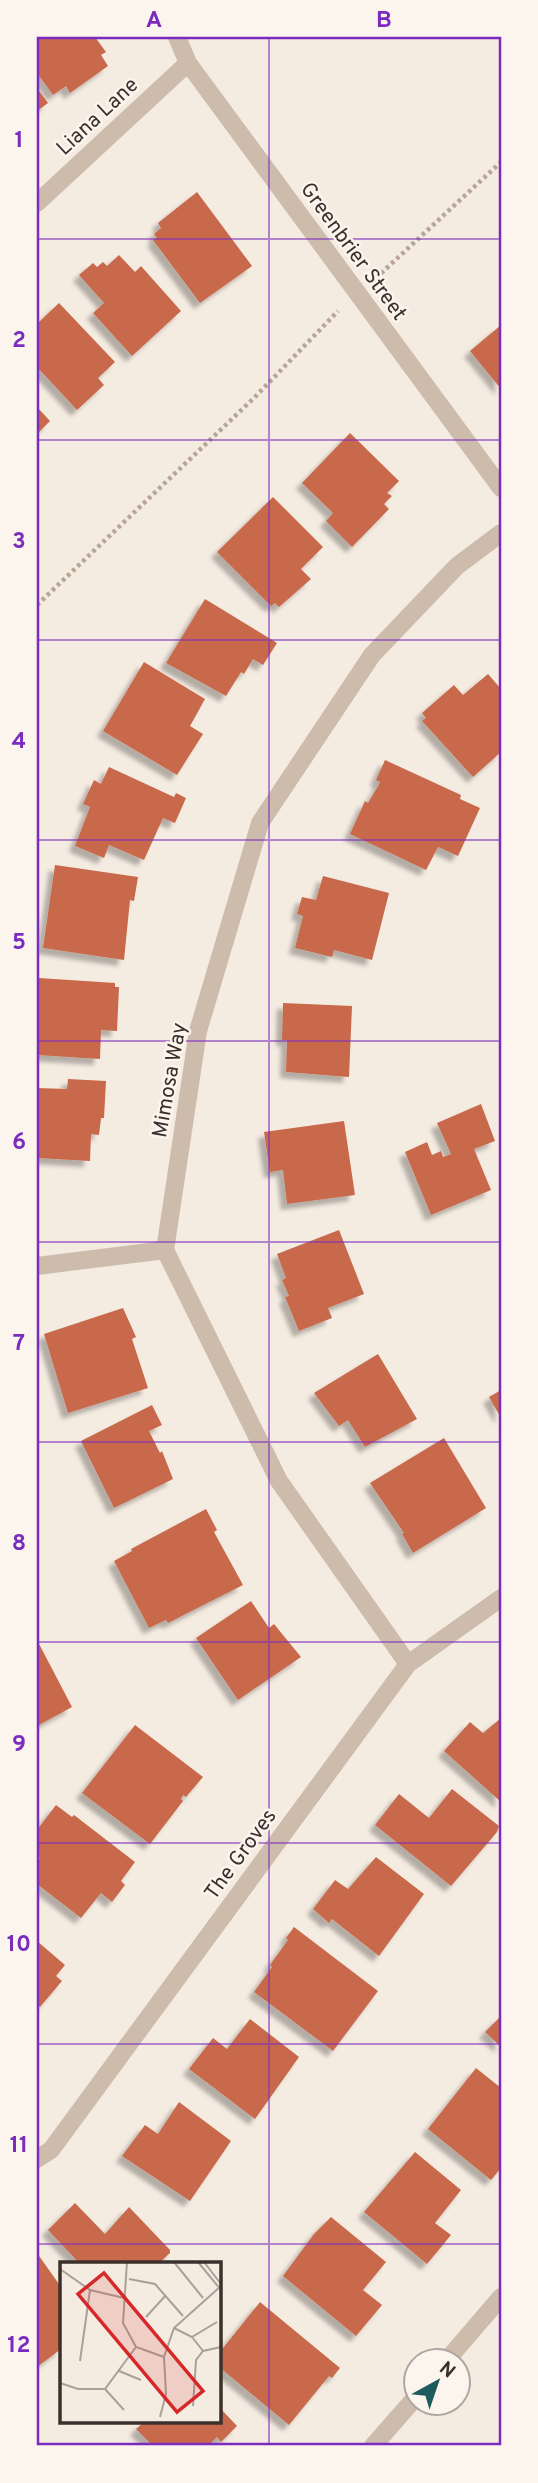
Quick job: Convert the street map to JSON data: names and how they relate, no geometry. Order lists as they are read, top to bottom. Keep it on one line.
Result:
{"streets":{"street":["Liana Lane","Greenbrier Street","Mimosa Way","The Groves"]},"crossings":[["Liana Lane","Greenbrier Street"]],"north":"top right","grid":{"columns":["A","B"],"rows":["1","2","3","4","5","6","7","8","9","10","11","12"]}}
